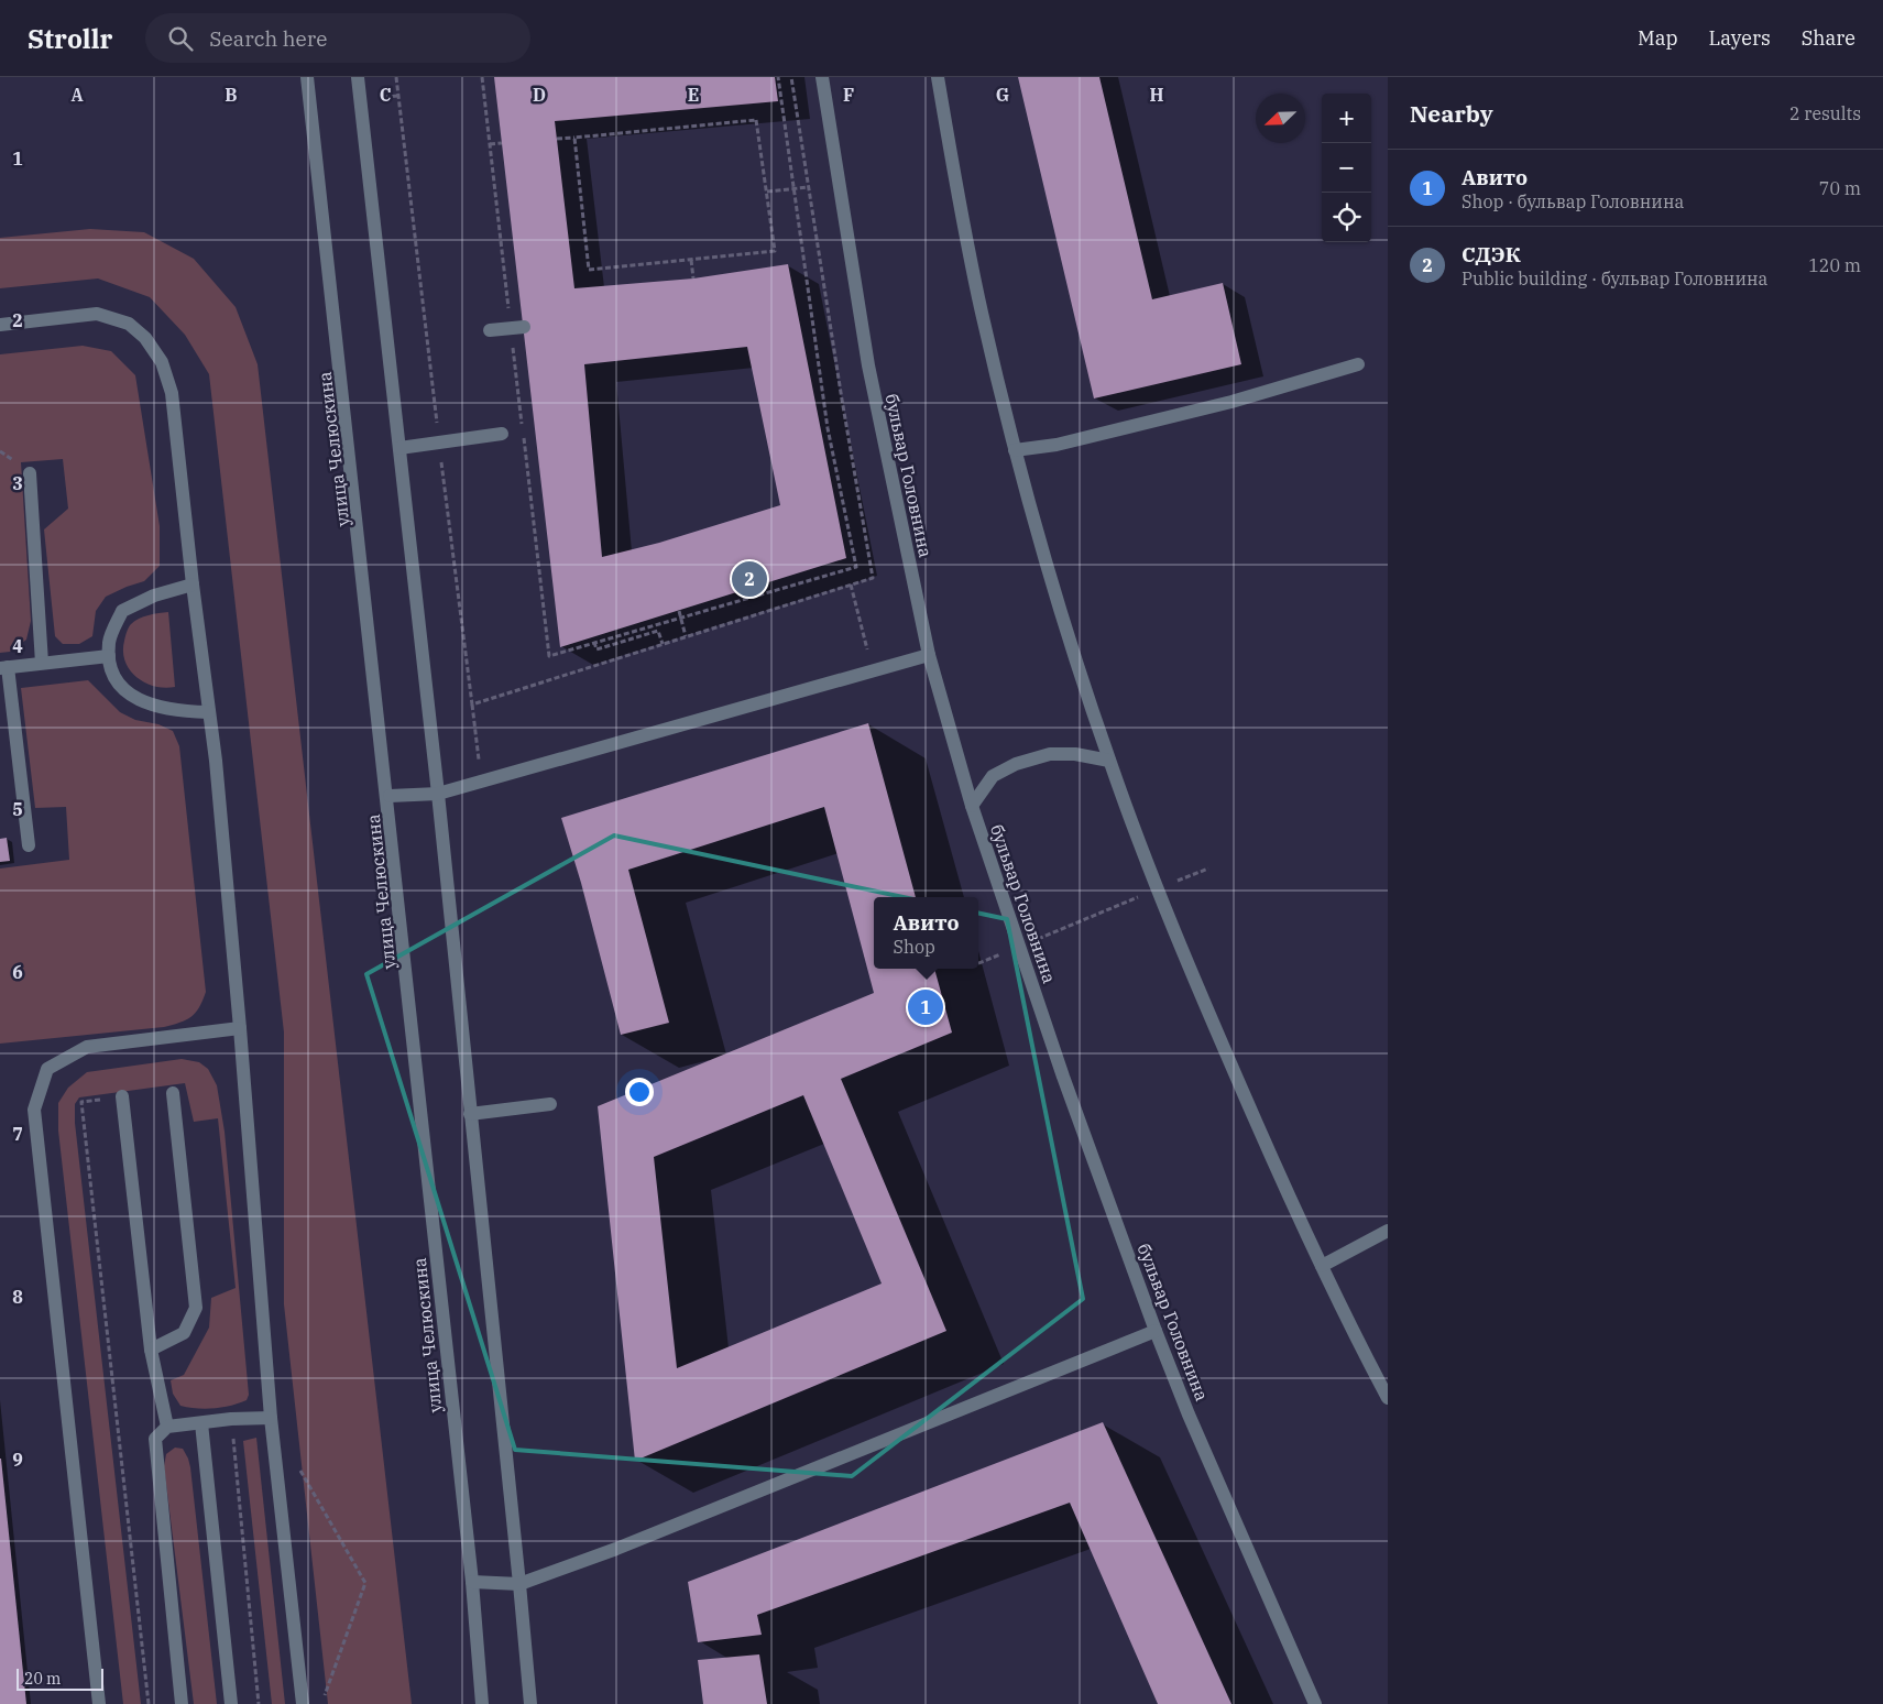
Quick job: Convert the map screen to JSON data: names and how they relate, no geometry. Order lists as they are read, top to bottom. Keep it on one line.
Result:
{"streets":{"street":["улица Челюскина","бульвар Головнина"]},"scale_bar":"20 m","north":"bottom left","page":{"header":"Strollr","search":"Search here","nav":["Map","Layers","Share"],"heading":["Nearby","2 results"],"map_buttons":["+","−"],"list":[{"mark":"1","name":"Авито","note":"Shop · бульвар Головнина","value":"70 m"},{"mark":"2","name":"СДЭК","note":"Public building · бульвар Головнина","value":"120 m"}],"pins":["2","1"],"popup":["Авито","Shop"],"scale":"20 m"},"grid":{"columns":["A","B","C","D","E","F","G","H"],"rows":["1","2","3","4","5","6","7","8","9"]}}
